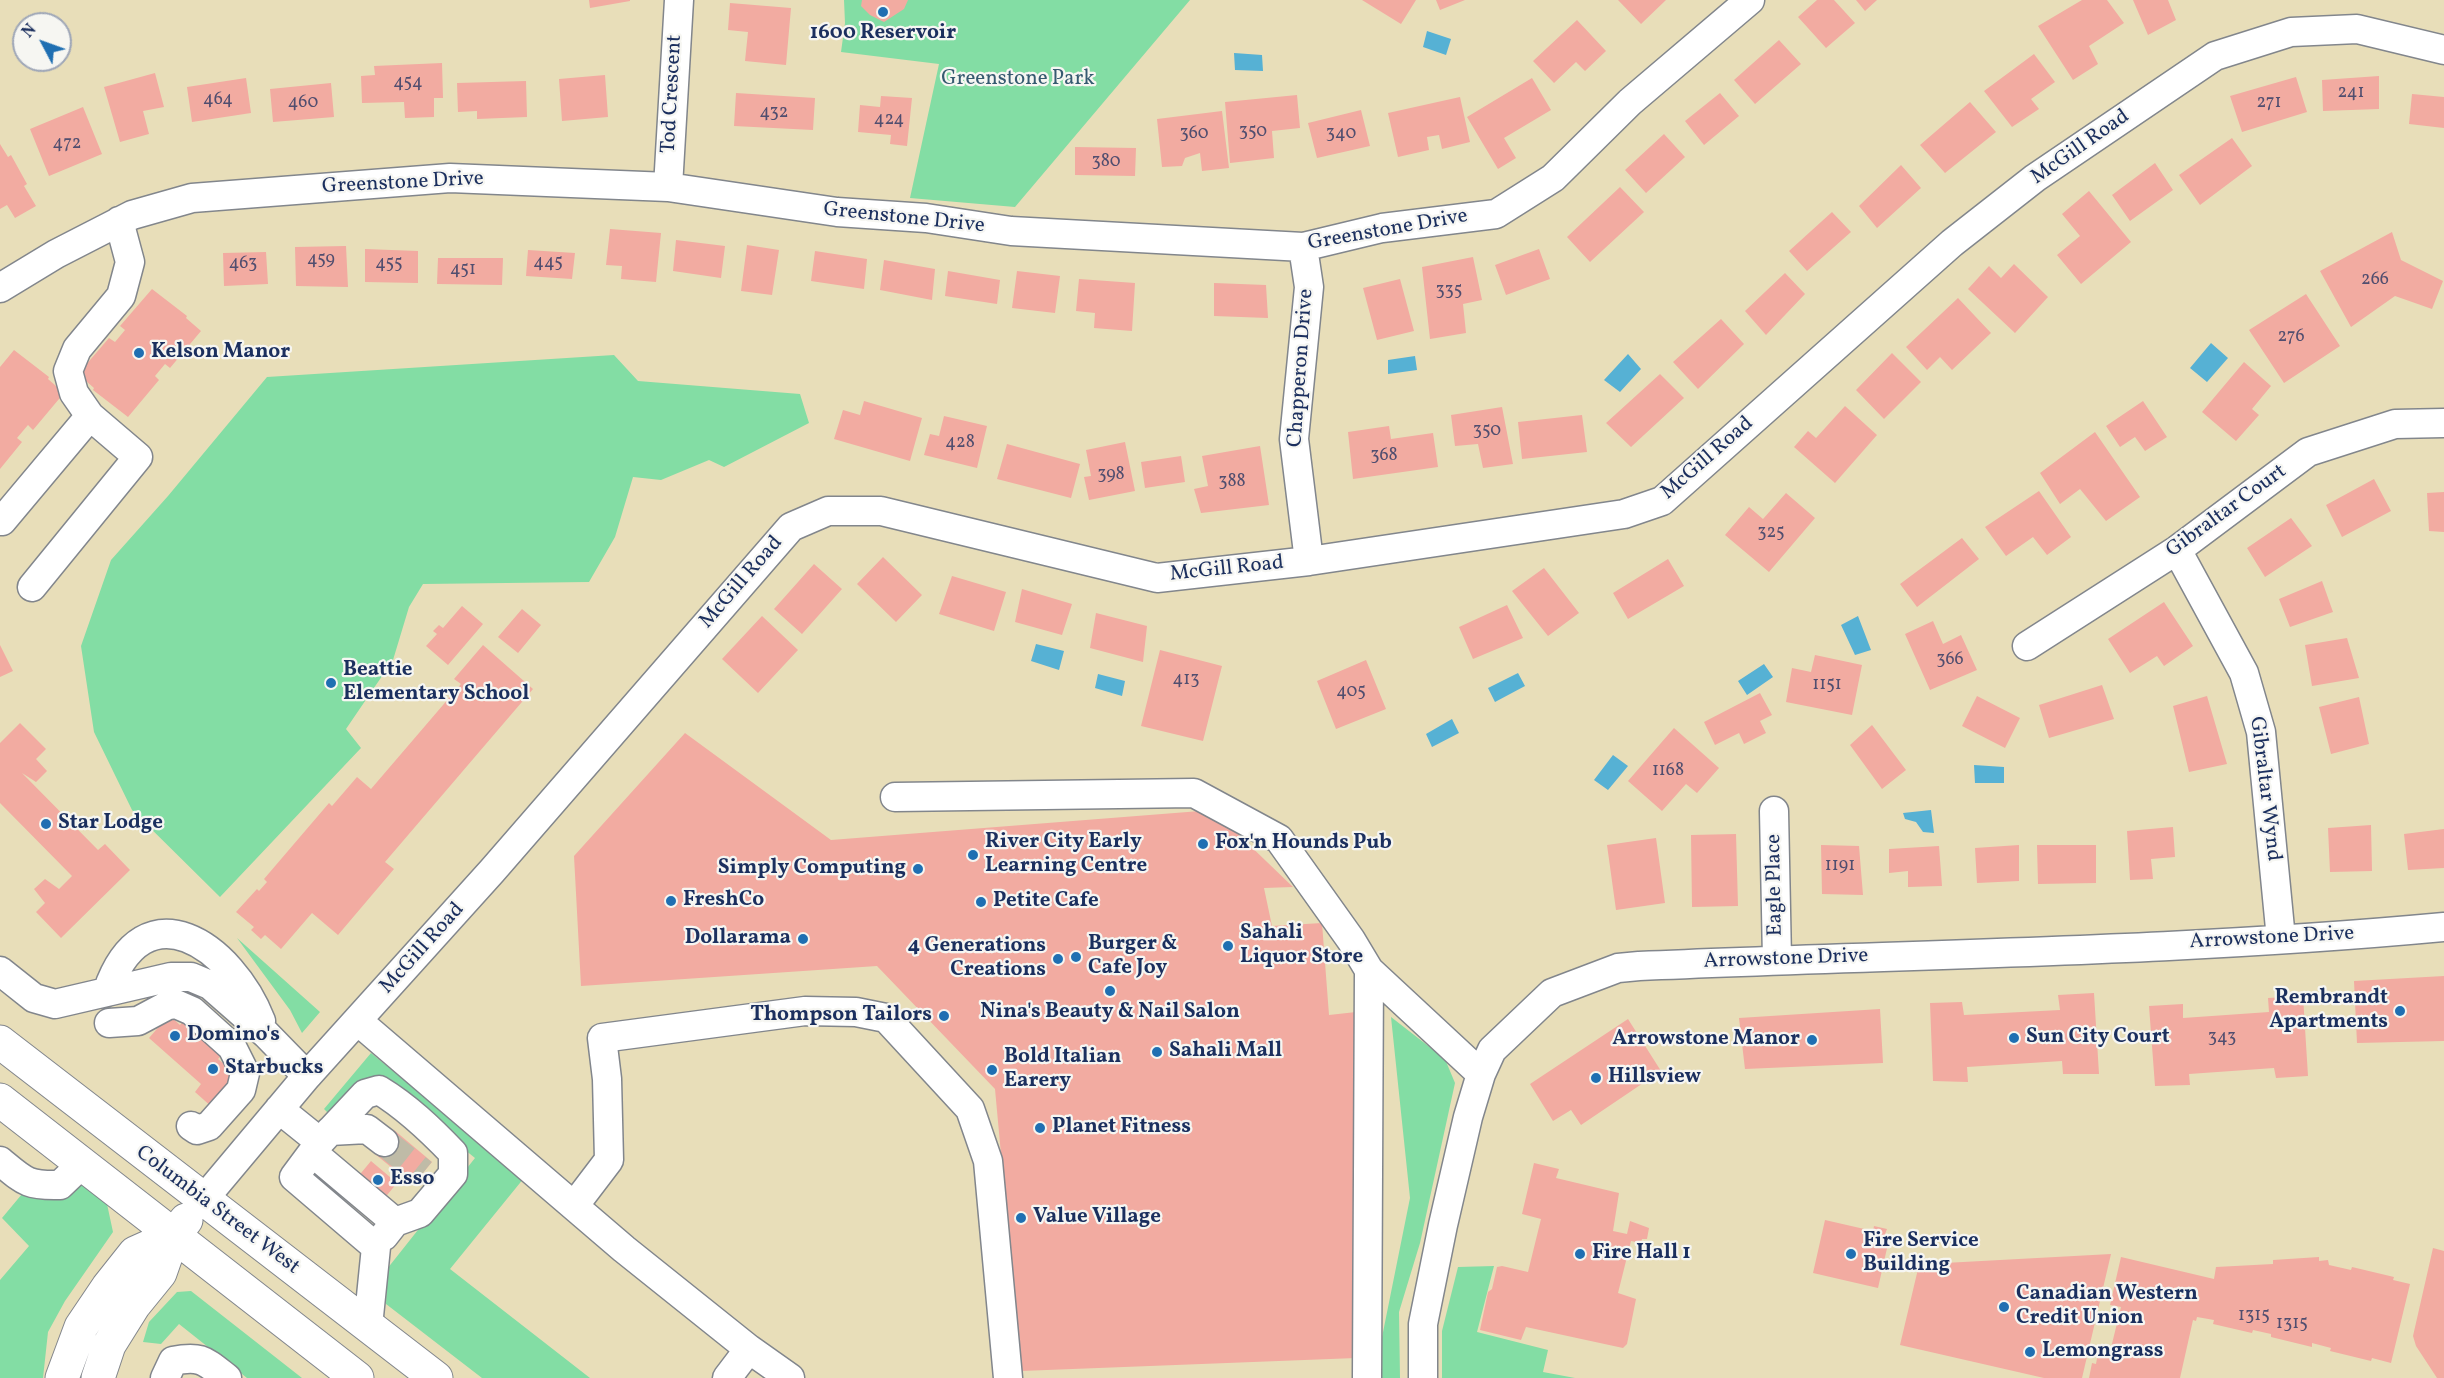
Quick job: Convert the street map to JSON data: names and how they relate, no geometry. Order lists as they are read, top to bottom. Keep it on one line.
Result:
{"streets":{"main road":["McGill Road","Columbia Street West"],"street":["Tod Crescent","Greenstone Drive","Chapperon Drive","Gibraltar Court","Gibraltar Wynd","Eagle Place","Arrowstone Drive"]},"crossings":[["Tod Crescent","Greenstone Drive"],["McGill Road","Chapperon Drive"],["McGill Road","Columbia Street West"],["Greenstone Drive","Chapperon Drive"],["Gibraltar Court","Gibraltar Wynd"],["Gibraltar Wynd","Arrowstone Drive"],["Eagle Place","Arrowstone Drive"]],"parks":["Greenstone Park"],"places":["1600 Reservoir","Kelson Manor","Beattie Elementary School","Star Lodge","Fox'n Hounds Pub","River City Early Learning Centre","Simply Computing","FreshCo","Petite Cafe","Dollarama","Sahali Liquor Store","Burger & Cafe Joy","4 Generations Creations","Nina's Beauty & Nail Salon","Rembrandt Apartments","Thompson Tailors","Domino's","Sun City Court","Arrowstone Manor","Sahali Mall","Starbucks","Bold Italian Earery","Hillsview","Planet Fitness","Esso","Value Village","Fire Hall 1","Fire Service Building","Canadian Western Credit Union","Lemongrass"],"house_numbers":["454","241","464","460","271","432","424","350","360","340","472","380","459","445","463","455","451","266","335","276","350","428","368","398","388","325","366","413","1151","405","1168","1191","343","1315","1315"],"north":"top left"}
